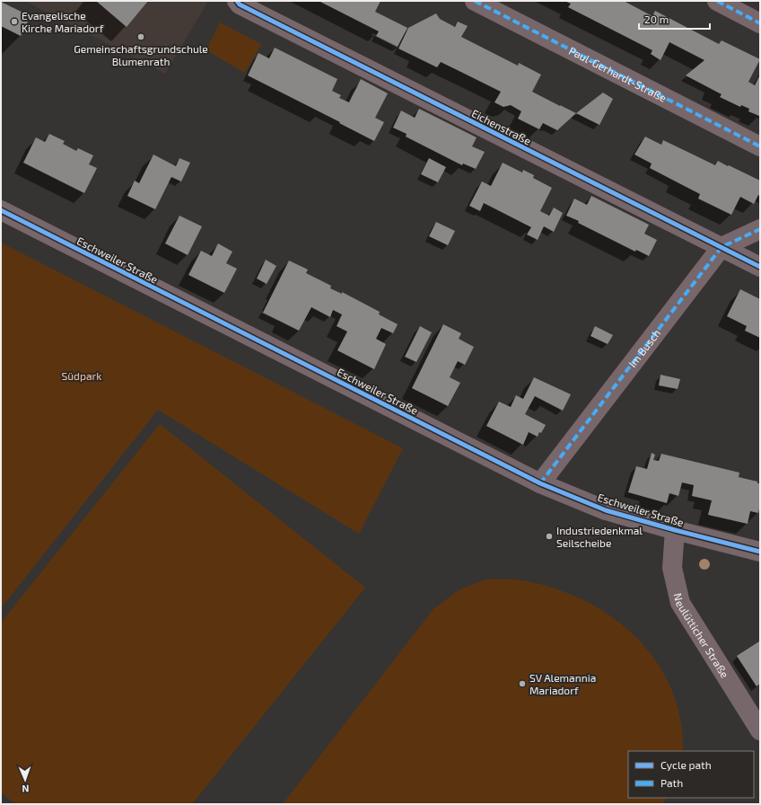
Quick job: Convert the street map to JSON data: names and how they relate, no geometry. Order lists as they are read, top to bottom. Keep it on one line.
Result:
{"streets":{"street":["Paul-Gerhardt-Straße","Eichenstraße","Eschweiler Straße","Im Busch","Neulütticher Straße"]},"crossings":[["Eichenstraße","Im Busch"],["Eschweiler Straße","Im Busch"],["Eschweiler Straße","Neulütticher Straße"]],"parks":["Südpark"],"places":["Evangelische Kirche Mariadorf","Gemeinschaftsgrundschule Blumenrath","Industriedenkmal Seilscheibe","SV Alemannia Mariadorf"],"legend":["Cycle path","Path"],"scale_bar":"20 m","north":"bottom"}
